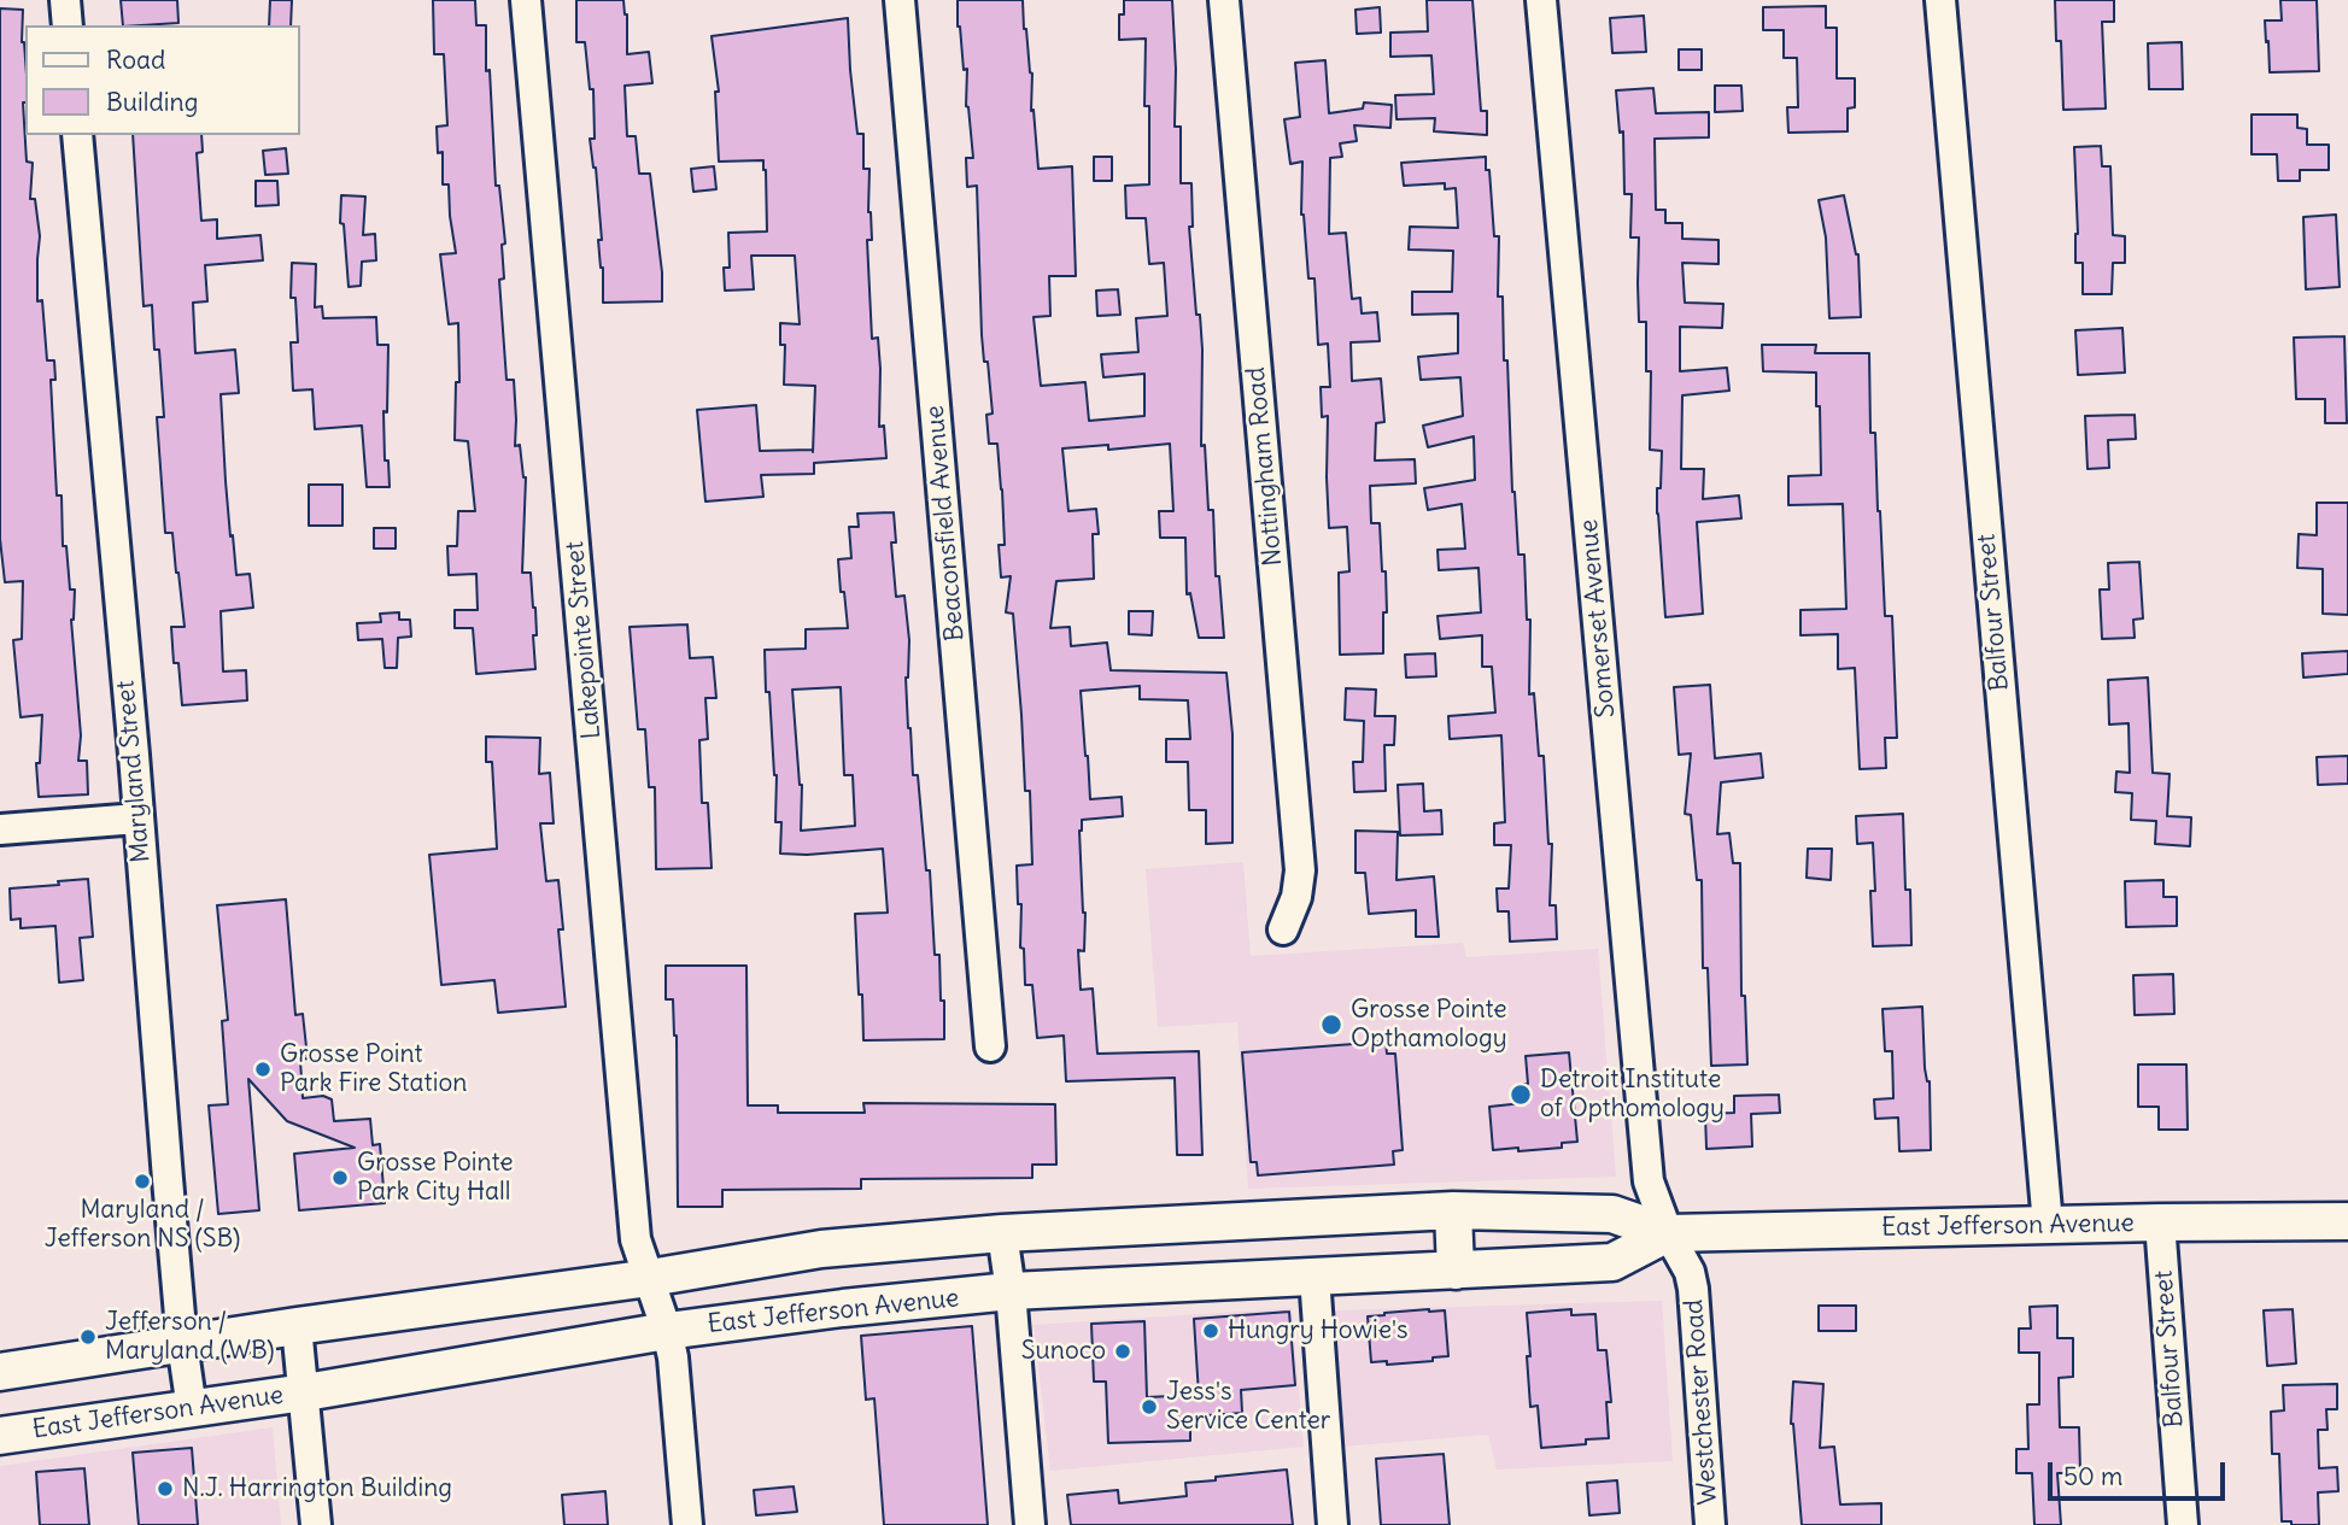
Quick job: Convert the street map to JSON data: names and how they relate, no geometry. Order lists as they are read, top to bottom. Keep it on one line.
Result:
{"streets":{"main road":["East Jefferson Avenue"],"street":["Nottingham Road","Beaconsfield Avenue","Balfour Street","Somerset Avenue","Lakepointe Street","Maryland Street","Westchester Road"]},"crossings":[["Balfour Street","East Jefferson Avenue"],["Somerset Avenue","East Jefferson Avenue"],["Somerset Avenue","Westchester Road"],["Lakepointe Street","East Jefferson Avenue"],["Maryland Street","East Jefferson Avenue"],["East Jefferson Avenue","Westchester Road"]],"places":["Grosse Pointe Opthamology","Grosse Point Park Fire Station","Detroit Institute of Opthomology","Grosse Pointe Park City Hall","Maryland / Jefferson NS (SB)","Hungry Howie's","Jefferson / Maryland (WB)","Sunoco","Jess's Service Center","N.J. Harrington Building"],"legend":["Road","Building"],"scale_bar":"50 m"}
